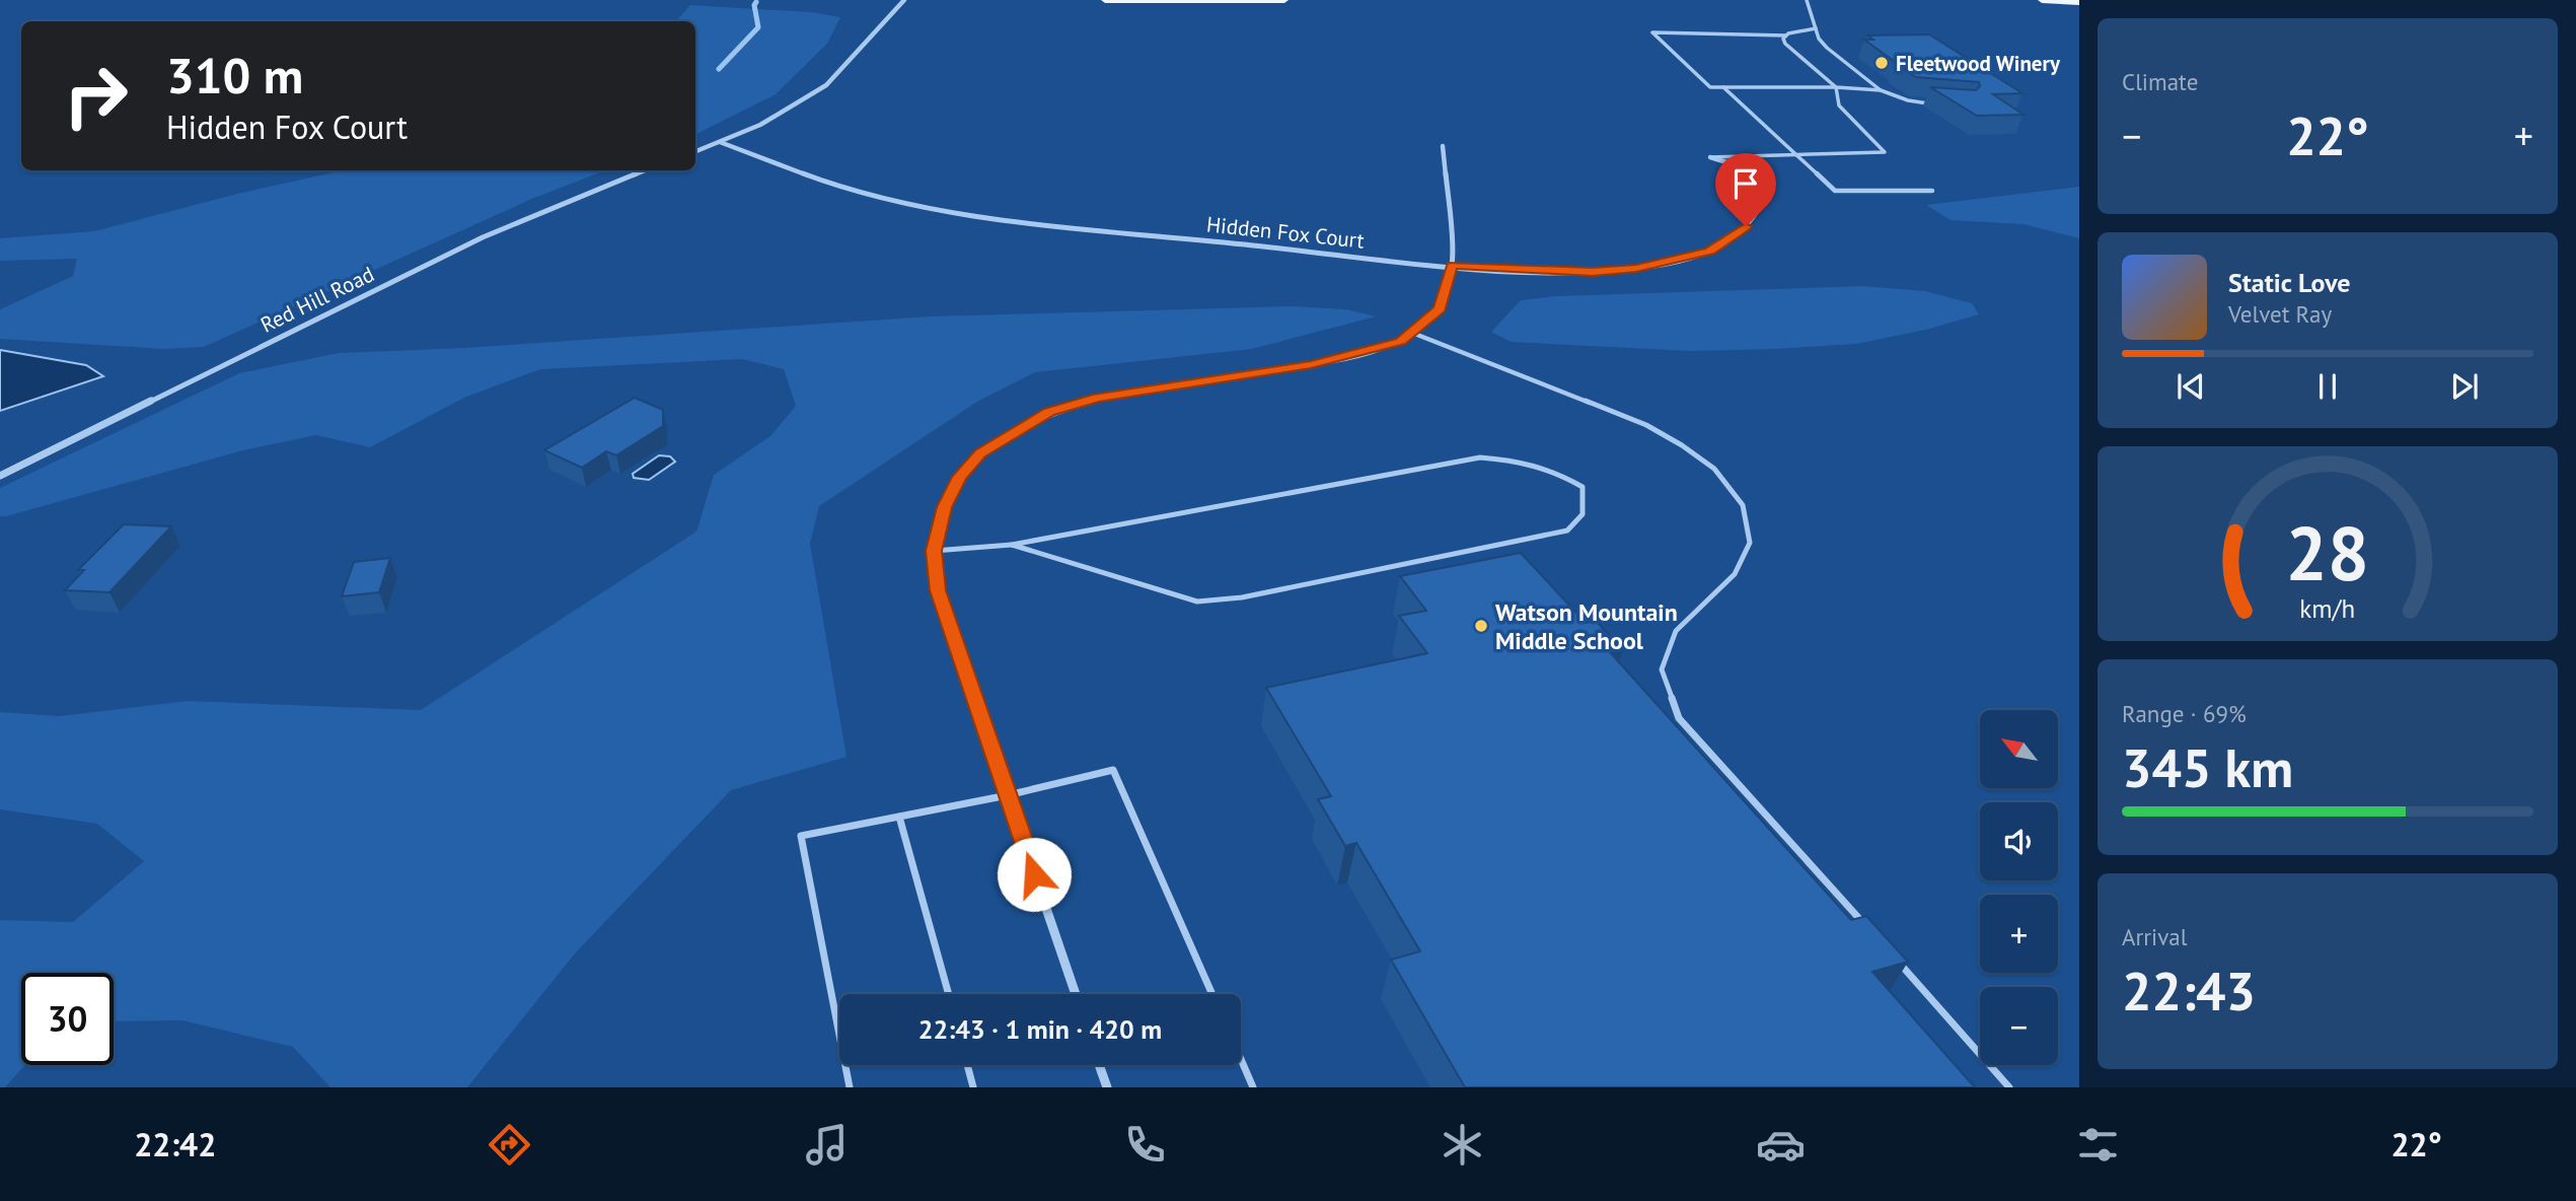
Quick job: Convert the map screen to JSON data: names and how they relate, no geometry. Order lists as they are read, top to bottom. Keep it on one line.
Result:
{"streets":{"street":["Hidden Fox Court","Red Hill Road"]},"places":["Fleetwood Winery","Watson Mountain Middle School"],"north":"top left","page":{"tile":["Climate",["Range · 69%","345 km"],["Arrival","22:43"]],"turn":["310 m","Hidden Fox Court"],"heat":["−","22°","+"],"song":["Static Love","Velvet Ray"],"map_buttons":["+","−"],"limit":"30","trip":"22:43 · 1 min · 420 m","tabs":["22:42","22°"],"gauge":["28","km/h"]}}
